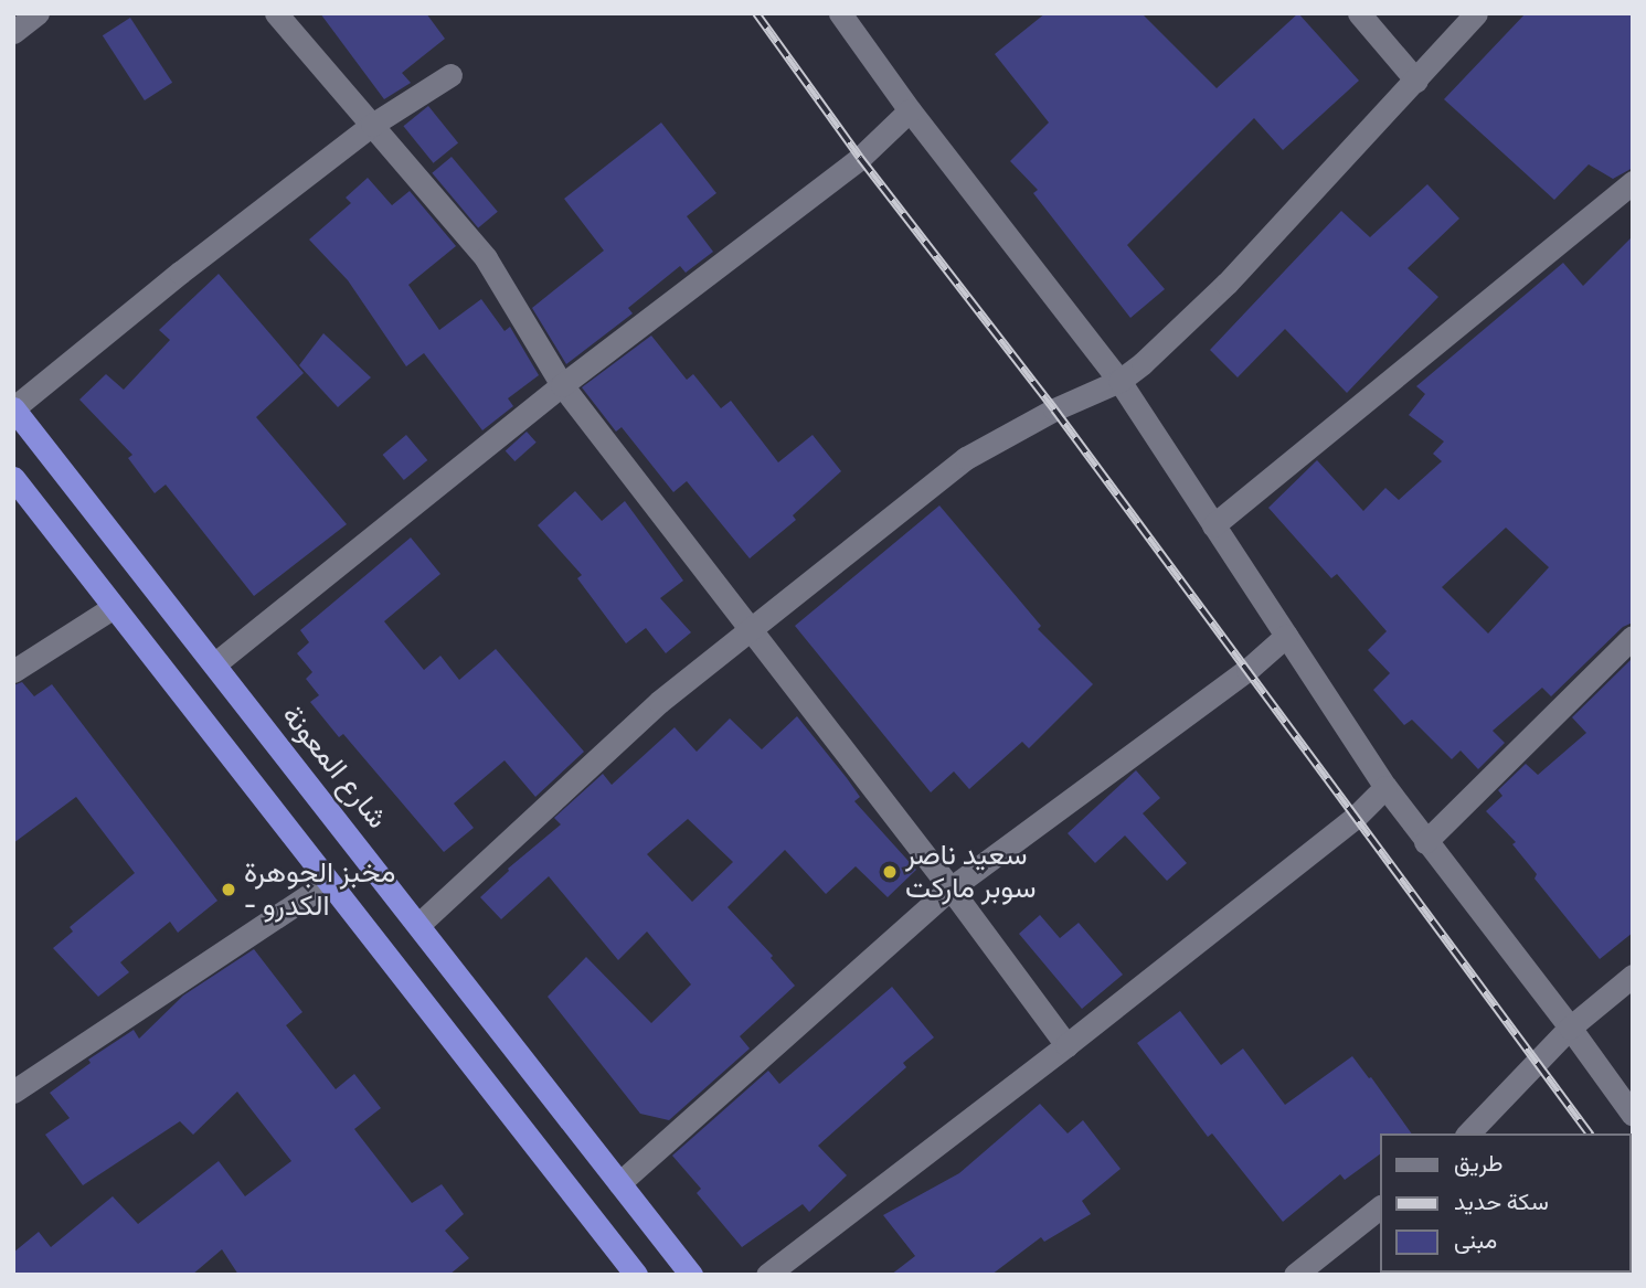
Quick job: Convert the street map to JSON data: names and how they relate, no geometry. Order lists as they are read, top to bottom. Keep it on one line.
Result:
{"streets":{"highway":["شارع المعونة"]},"places":["سعيد ناصر سوبر ماركت","مخبز الجوهرة - الكدرو"],"legend":["طريق","سكة حديد","مبنى"]}
